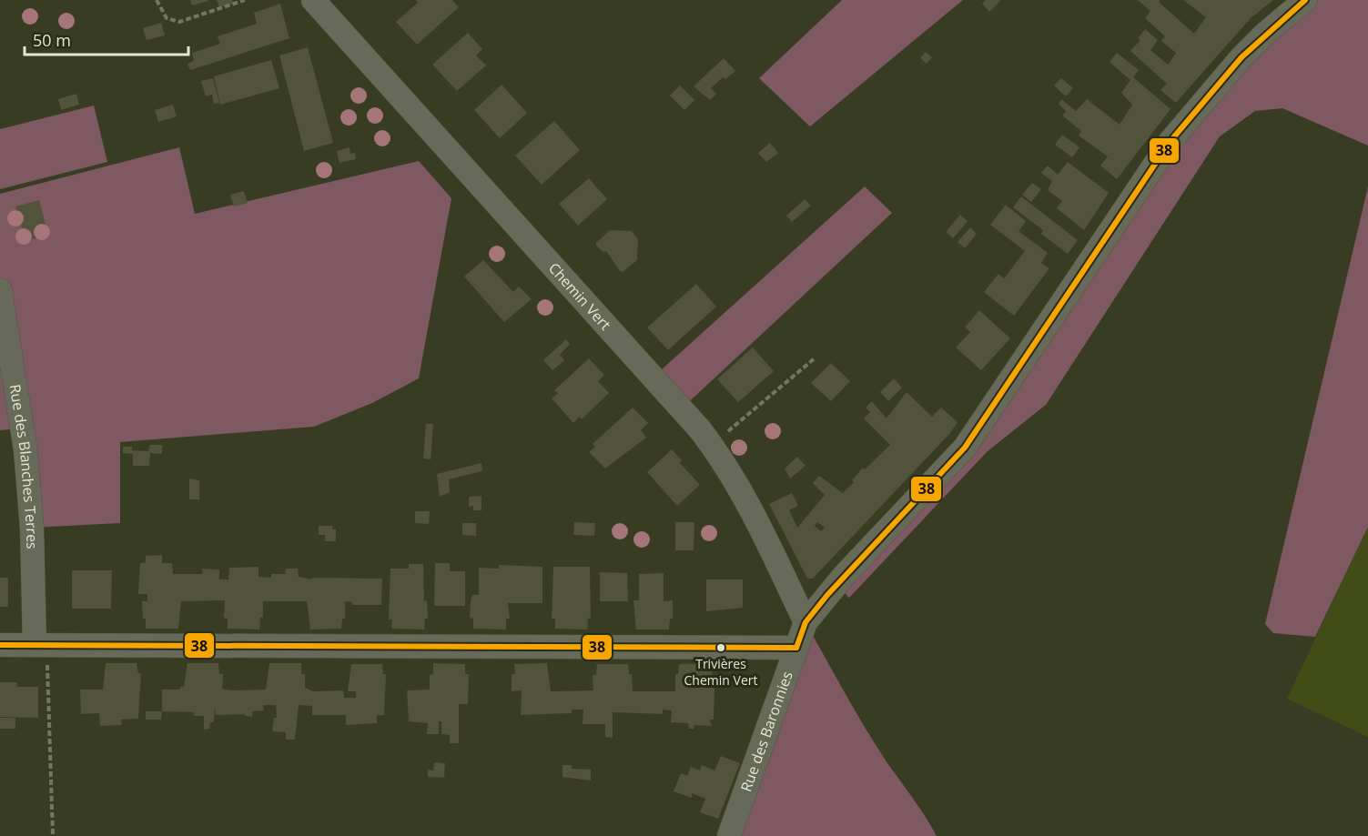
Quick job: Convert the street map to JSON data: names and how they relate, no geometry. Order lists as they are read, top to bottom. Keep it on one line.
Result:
{"streets":{"street":["Chemin Vert","Rue des Blanches Terres","Rue des Baronnies"]},"crossings":[["Chemin Vert","Rue des Baronnies"]],"places":["Trivières Chemin Vert"],"lines":["transit line 38"],"scale_bar":"50 m"}
